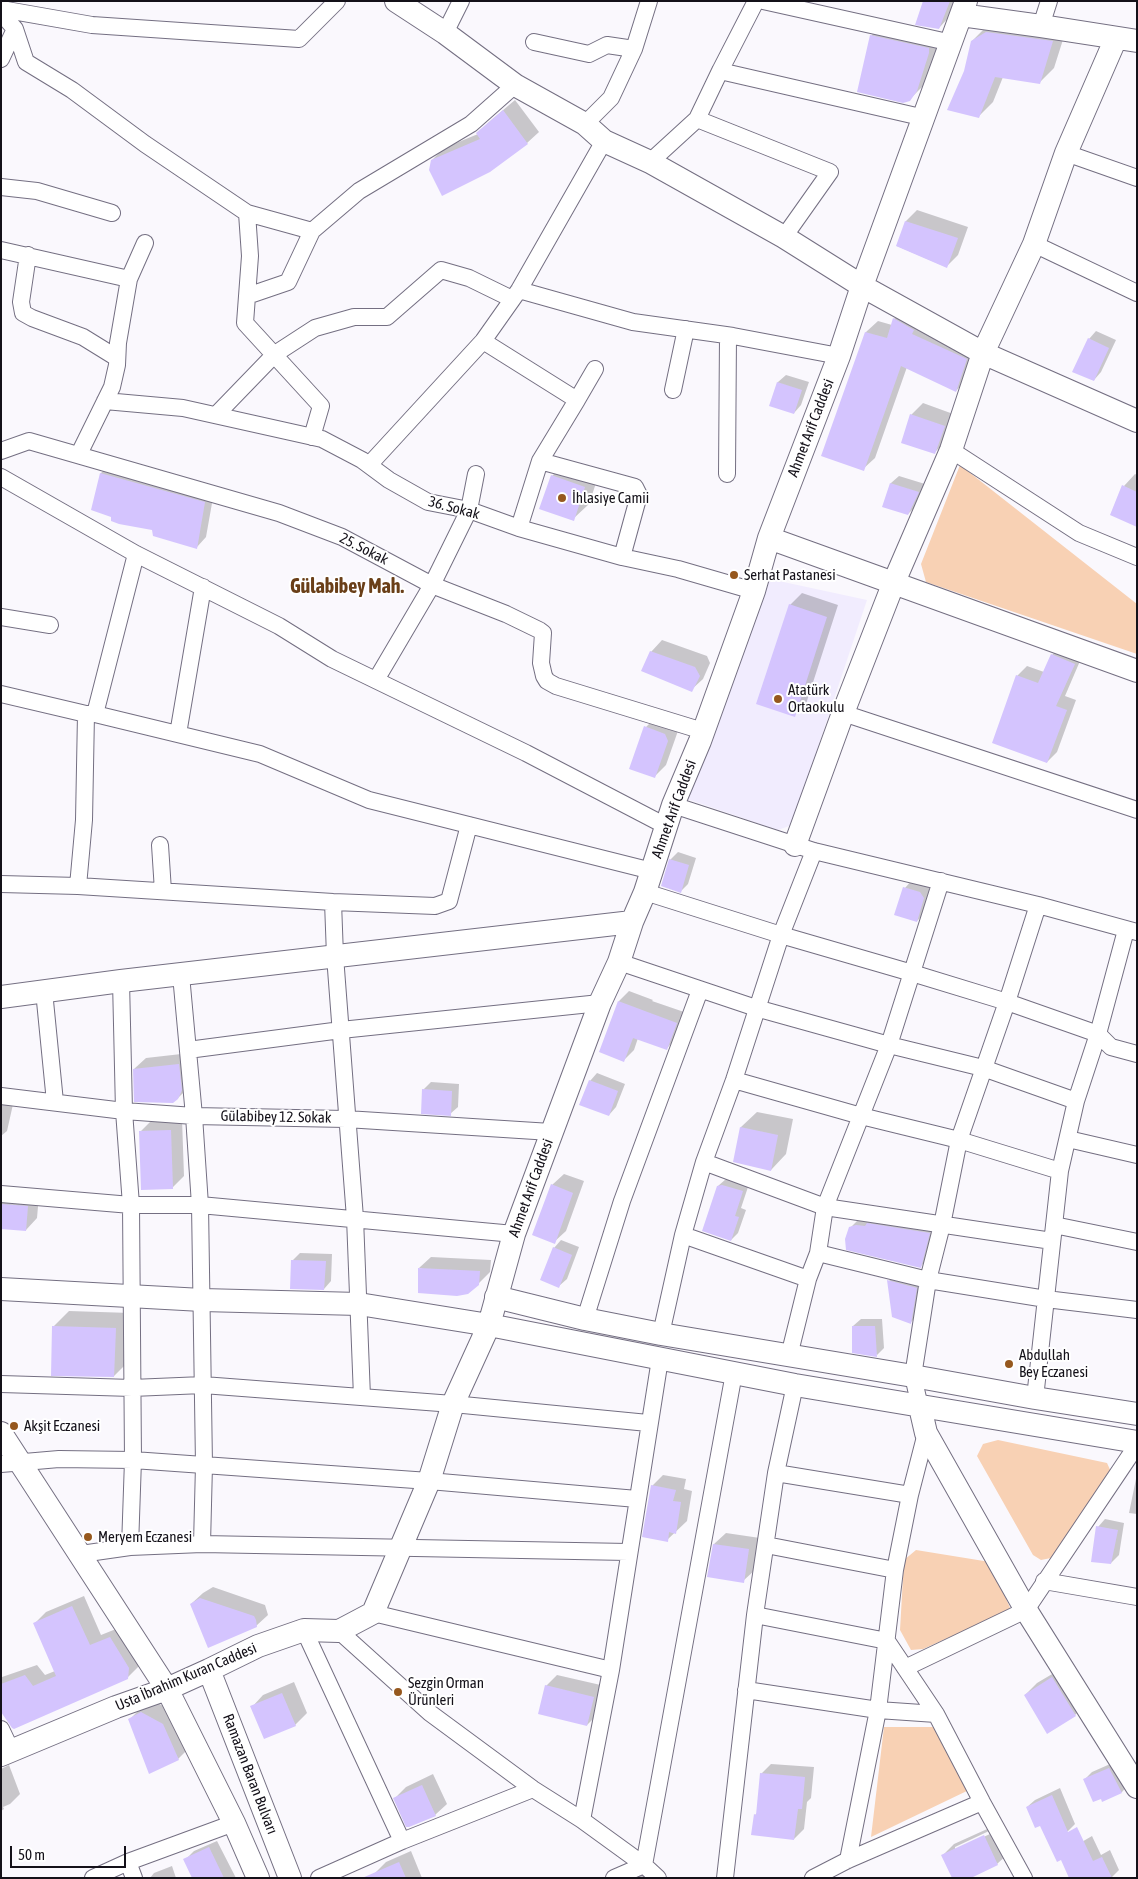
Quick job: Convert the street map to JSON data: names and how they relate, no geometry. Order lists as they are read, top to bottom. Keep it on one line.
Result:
{"streets":{"street":["Ahmet Arif Caddesi","36. Sokak","25. Sokak","Gülabibey 12. Sokak","Usta İbrahim Kuran Caddesi","Ramazan Baran Bulvarı"]},"crossings":[["Ahmet Arif Caddesi","36. Sokak"],["Ahmet Arif Caddesi","25. Sokak"],["Ahmet Arif Caddesi","Gülabibey 12. Sokak"],["Ahmet Arif Caddesi","Usta İbrahim Kuran Caddesi"],["Usta İbrahim Kuran Caddesi","Ramazan Baran Bulvarı"]],"districts":["Gülabibey Mah."],"places":["İhlasiye Camii","Serhat Pastanesi","Atatürk Ortaokulu","Abdullah Bey Eczanesi","Akşit Eczanesi","Meryem Eczanesi","Sezgin Orman Ürünleri"],"scale_bar":"50 m"}
